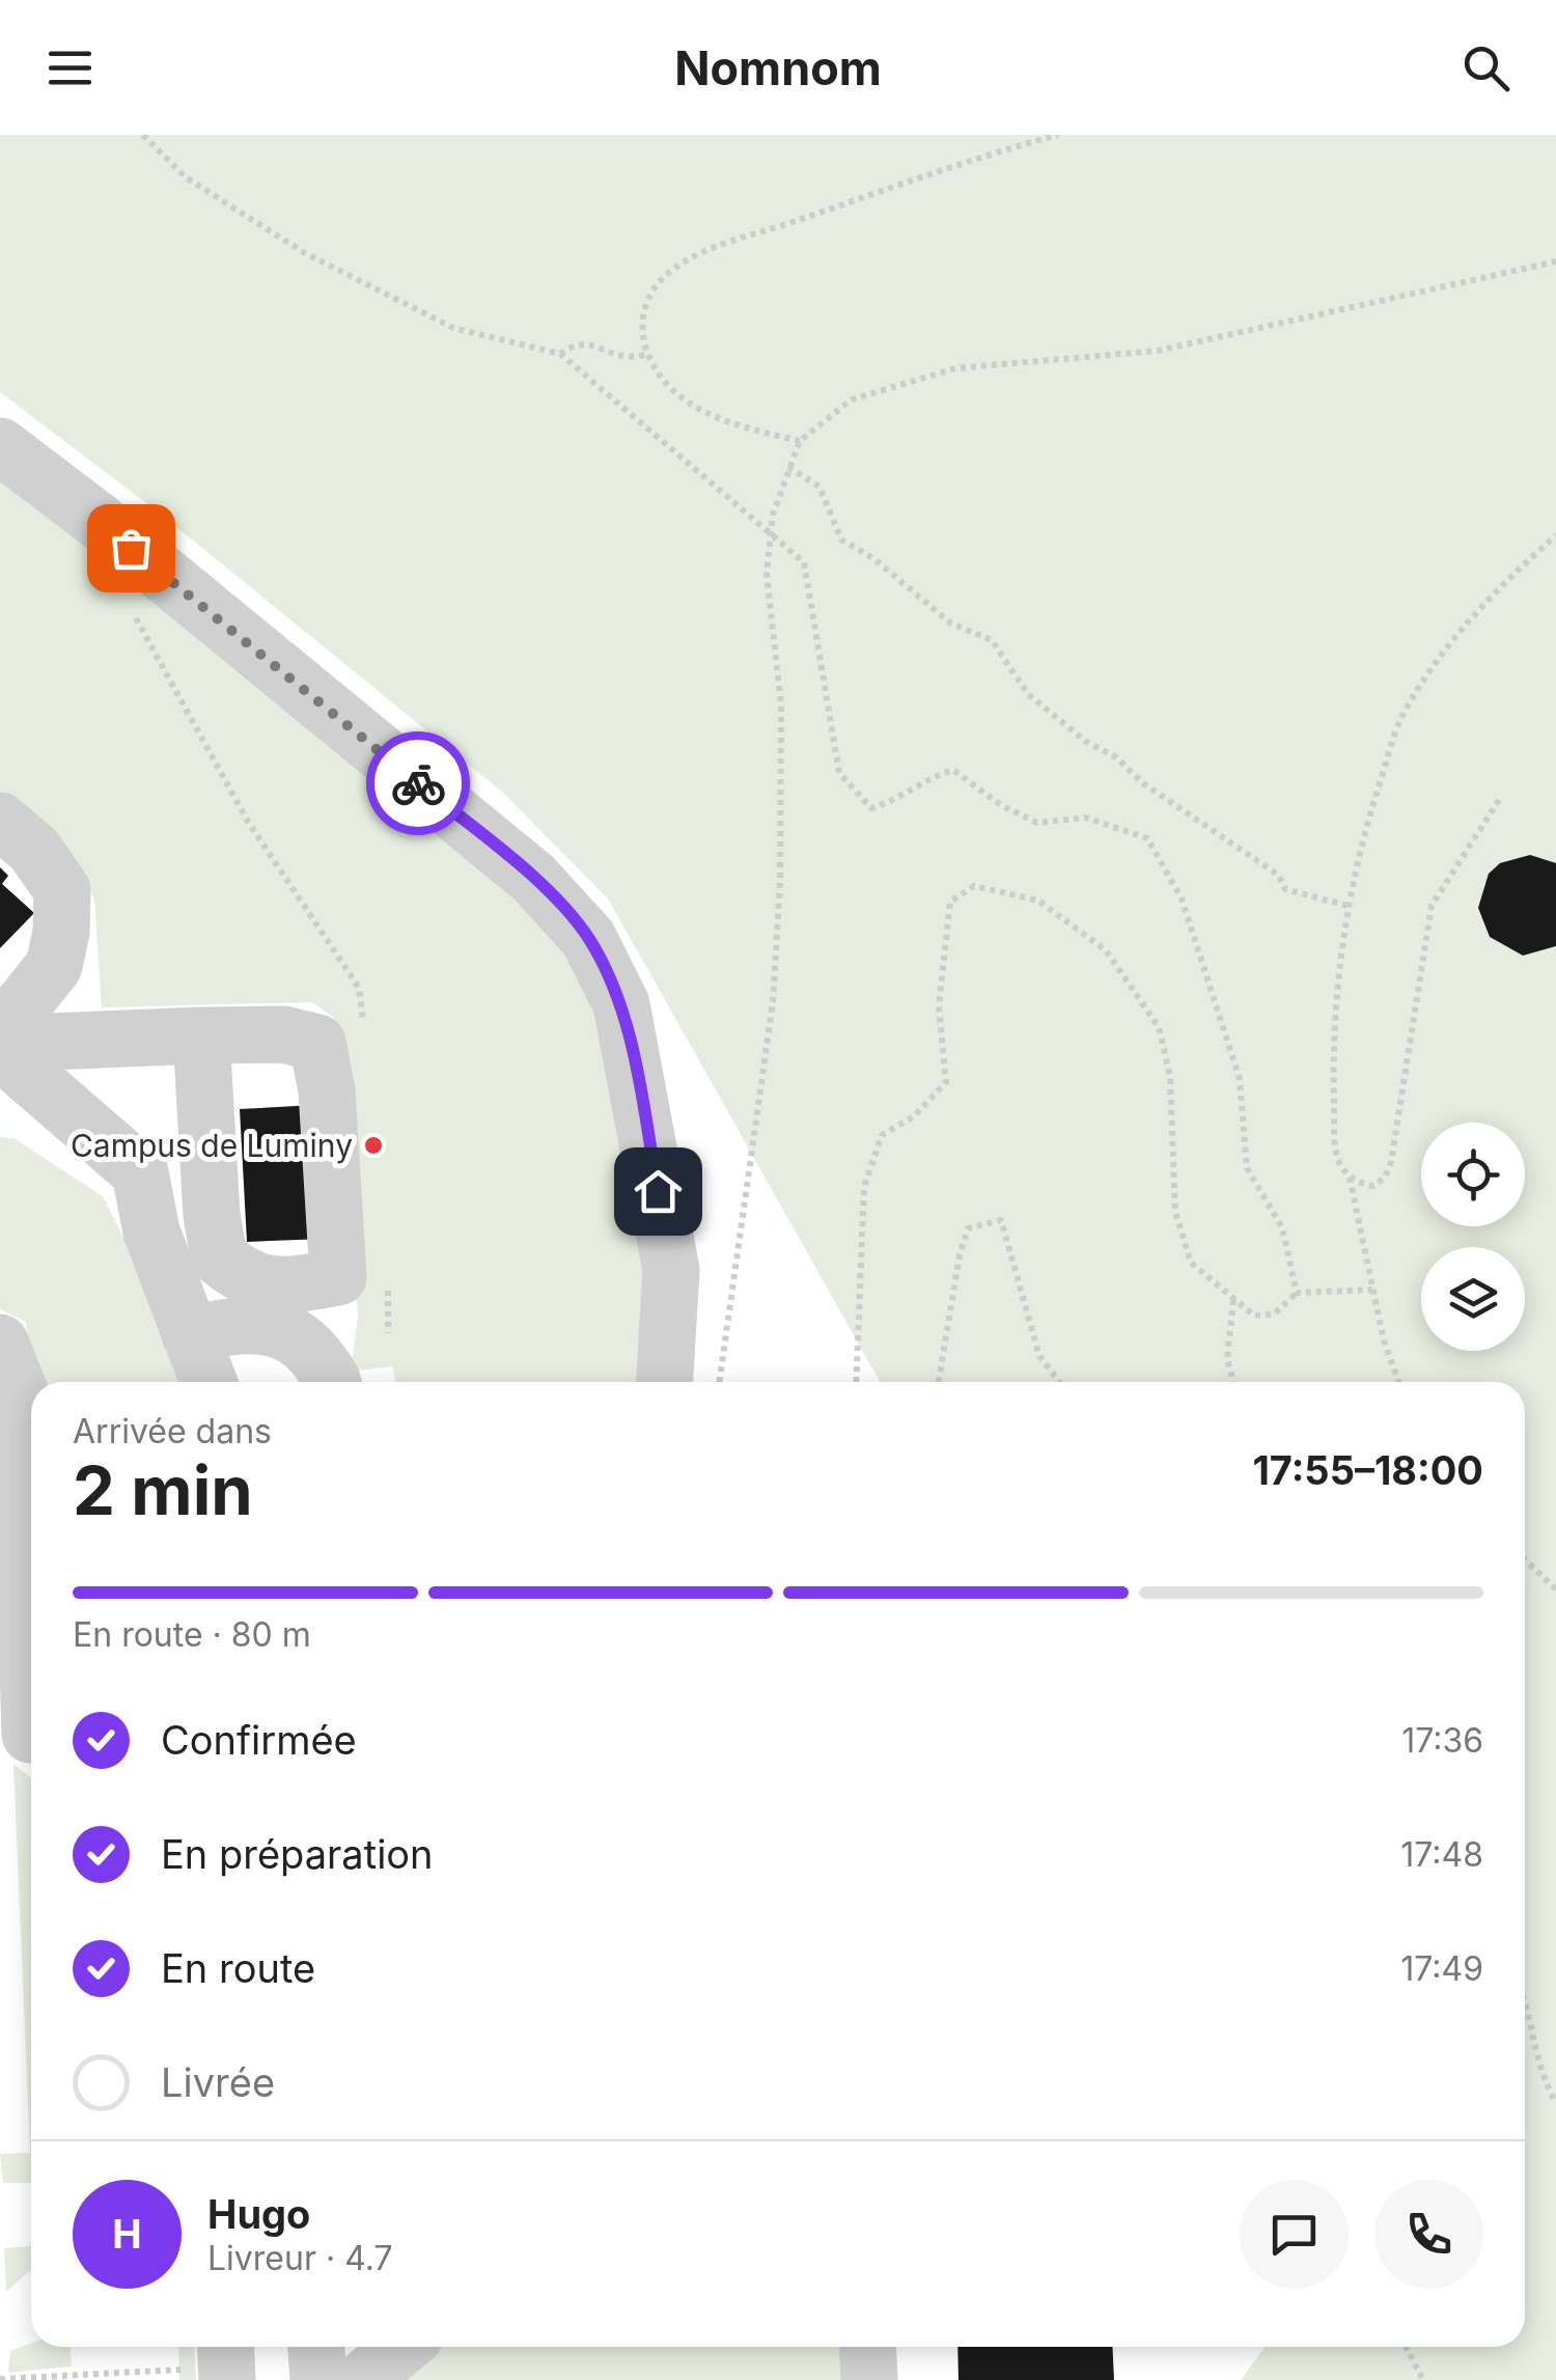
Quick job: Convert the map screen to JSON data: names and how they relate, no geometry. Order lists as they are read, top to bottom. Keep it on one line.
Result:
{"places":["Campus de Luminy"],"page":{"header":"Nomnom","heading":["2 min","Arrivée dans","17:55–18:00"],"panel":["Hugo","Livreur · 4.7"],"bar":"En route · 80 m","list":[["Confirmée","17:36"],["En préparation","17:48"],["En route","17:49"],"Livrée"],"round":"H"}}
